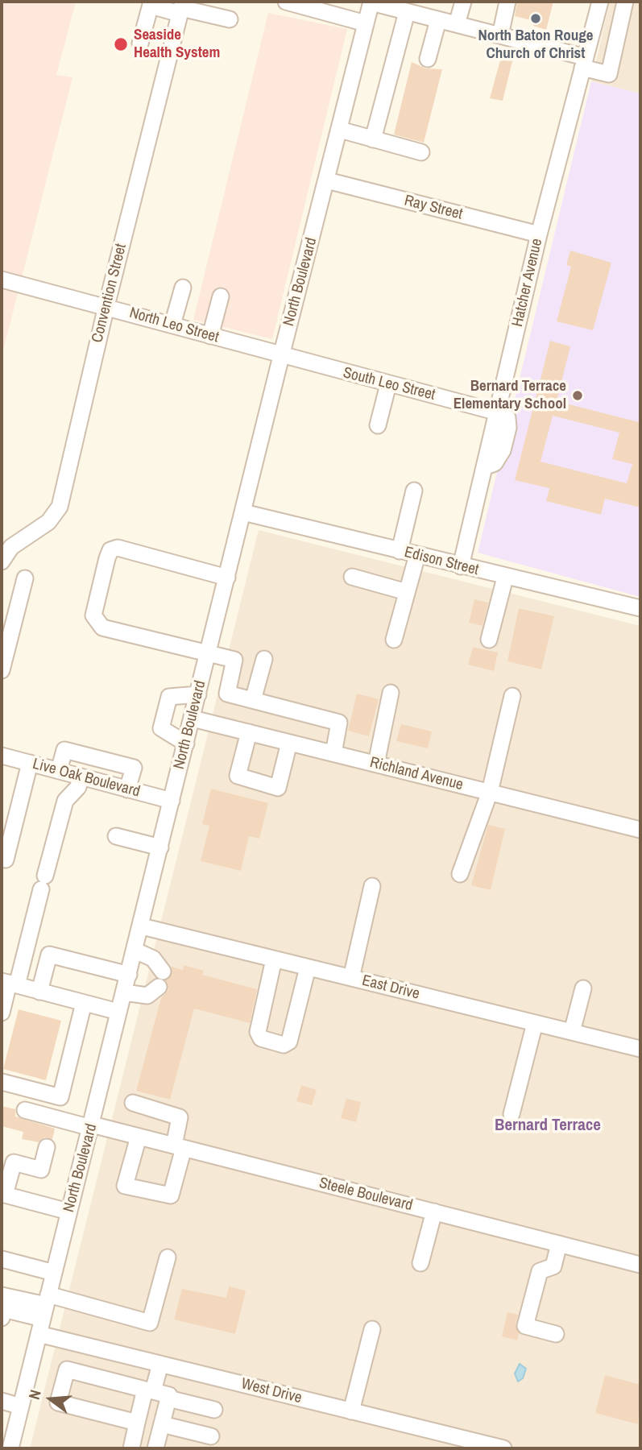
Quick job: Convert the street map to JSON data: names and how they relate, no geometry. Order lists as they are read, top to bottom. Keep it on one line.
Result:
{"streets":{"street":["Ray Street","North Boulevard","Hatcher Avenue","Convention Street","North Leo Street","South Leo Street","Edison Street","Richland Avenue","Live Oak Boulevard","East Drive","Steele Boulevard","West Drive"]},"crossings":[["Ray Street","North Boulevard"],["Ray Street","Hatcher Avenue"],["North Boulevard","North Leo Street"],["North Boulevard","South Leo Street"],["North Boulevard","Edison Street"],["North Boulevard","Richland Avenue"],["North Boulevard","Live Oak Boulevard"],["North Boulevard","East Drive"],["North Boulevard","Steele Boulevard"],["North Boulevard","West Drive"],["Hatcher Avenue","South Leo Street"],["Hatcher Avenue","Edison Street"],["Convention Street","North Leo Street"],["North Leo Street","South Leo Street"]],"districts":["Bernard Terrace"],"places":["North Baton Rouge Church of Christ","Seaside Health System","Bernard Terrace Elementary School"],"north":"left"}
